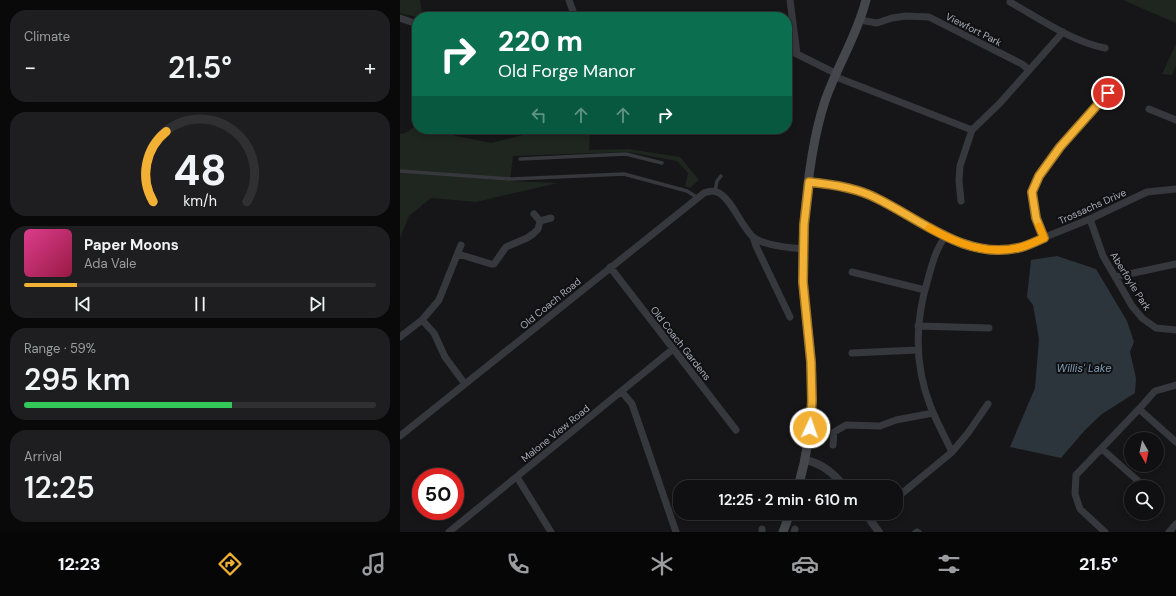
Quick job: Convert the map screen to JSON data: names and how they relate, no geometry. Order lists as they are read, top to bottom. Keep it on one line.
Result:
{"streets":{"street":["Viewfort Park","Trossachs Drive","Aberfoyle Park","Old Coach Road","Old Coach Gardens","Malone View Road"]},"crossings":[["Trossachs Drive","Aberfoyle Park"],["Old Coach Road","Old Coach Gardens"],["Old Coach Gardens","Malone View Road"]],"water":["Willis' Lake"],"north":"bottom","page":{"tile":["Climate",["Range · 59%","295 km"],["Arrival","12:25"]],"turn":["220 m","Old Forge Manor"],"heat":["−","21.5°","+"],"song":["Paper Moons","Ada Vale"],"limit":"50","trip":"12:25 · 2 min · 610 m","tabs":["12:23","21.5°"],"gauge":["48","km/h"]}}
